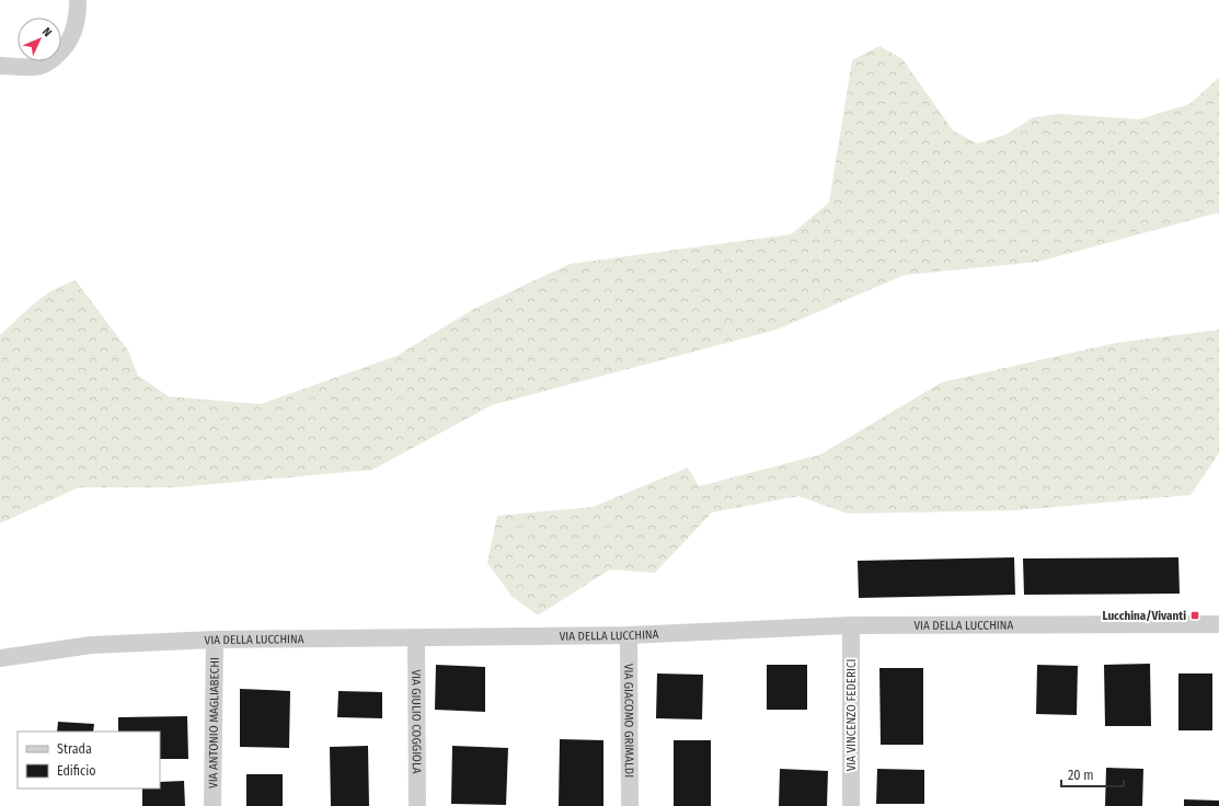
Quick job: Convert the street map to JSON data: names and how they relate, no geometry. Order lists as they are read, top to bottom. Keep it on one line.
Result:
{"streets":{"street":["VIA DELLA LUCCHINA","VIA VINCENZO FEDERICI","VIA GIACOMO GRIMALDI","VIA GIULIO COGGIOLA","VIA ANTONIO MAGLIABECHI"]},"crossings":[["VIA DELLA LUCCHINA","VIA VINCENZO FEDERICI"],["VIA DELLA LUCCHINA","VIA GIACOMO GRIMALDI"],["VIA DELLA LUCCHINA","VIA GIULIO COGGIOLA"],["VIA DELLA LUCCHINA","VIA ANTONIO MAGLIABECHI"]],"places":{"transit":["Lucchina/Vivanti"]},"legend":["Strada","Edificio"],"scale_bar":"20 m","north":"top right"}
